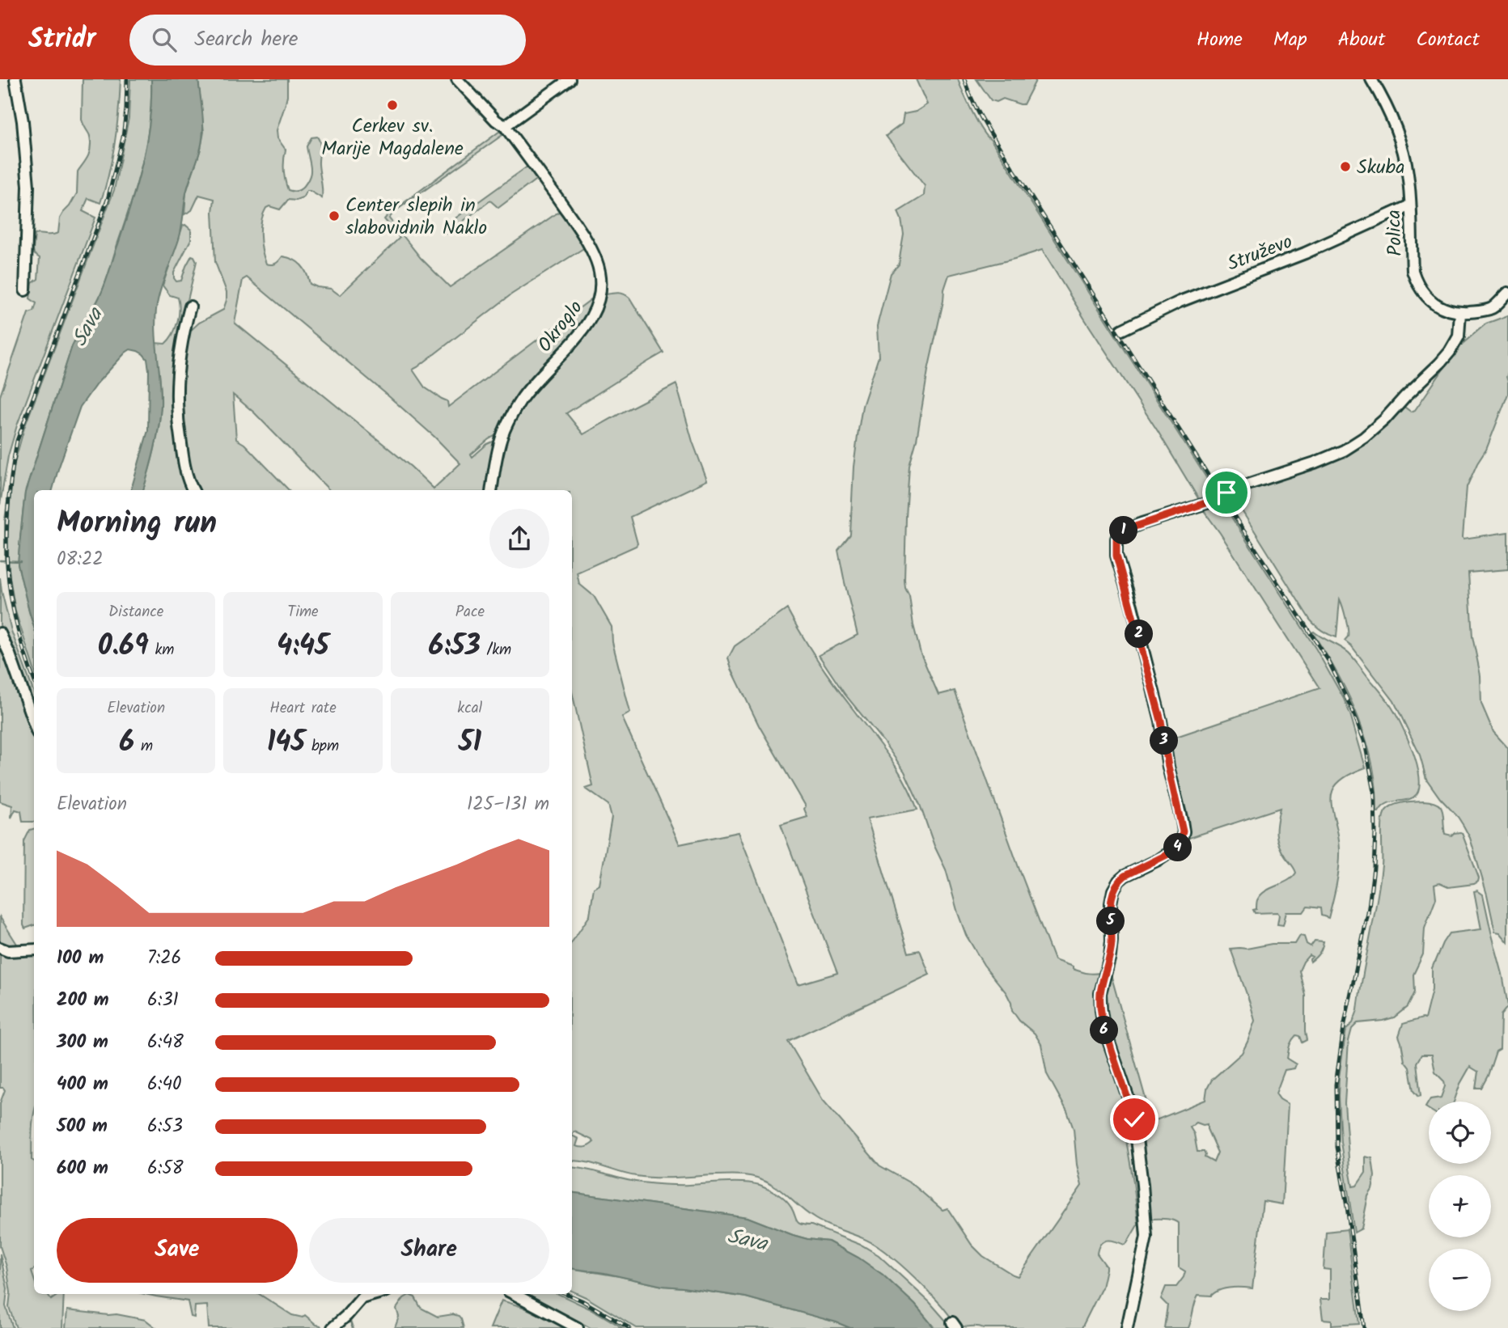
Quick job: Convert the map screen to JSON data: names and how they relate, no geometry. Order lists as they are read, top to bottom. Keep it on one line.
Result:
{"streets":{"street":["Polica","Struževo","Okroglo"]},"crossings":[["Polica","Struževo"]],"water":["Sava"],"places":["Cerkev sv. Marije Magdalene","Skuba","Center slepih in slabovidnih Naklo"],"page":{"header":"Stridr","search":"Search here","nav":["Home","Map","About","Contact"],"heading":["Morning run","08:22"],"pins":["1","2","3","4","5","6"],"stats":[["Distance","0.69 km"],["Time","4:45"],["Pace","6:53 /km"],["Elevation","6 m"],["Heart rate","145 bpm"],["kcal","51"]],"chart":["Elevation","125–131 m"],"list":[{"name":"100 m","note":"7:26"},{"name":"200 m","note":"6:31"},{"name":"300 m","note":"6:48"},{"name":"400 m","note":"6:40"},{"name":"500 m","note":"6:53"},{"name":"600 m","note":"6:58"}],"map_buttons":["+","−"],"buttons":["Save","Share"]}}
